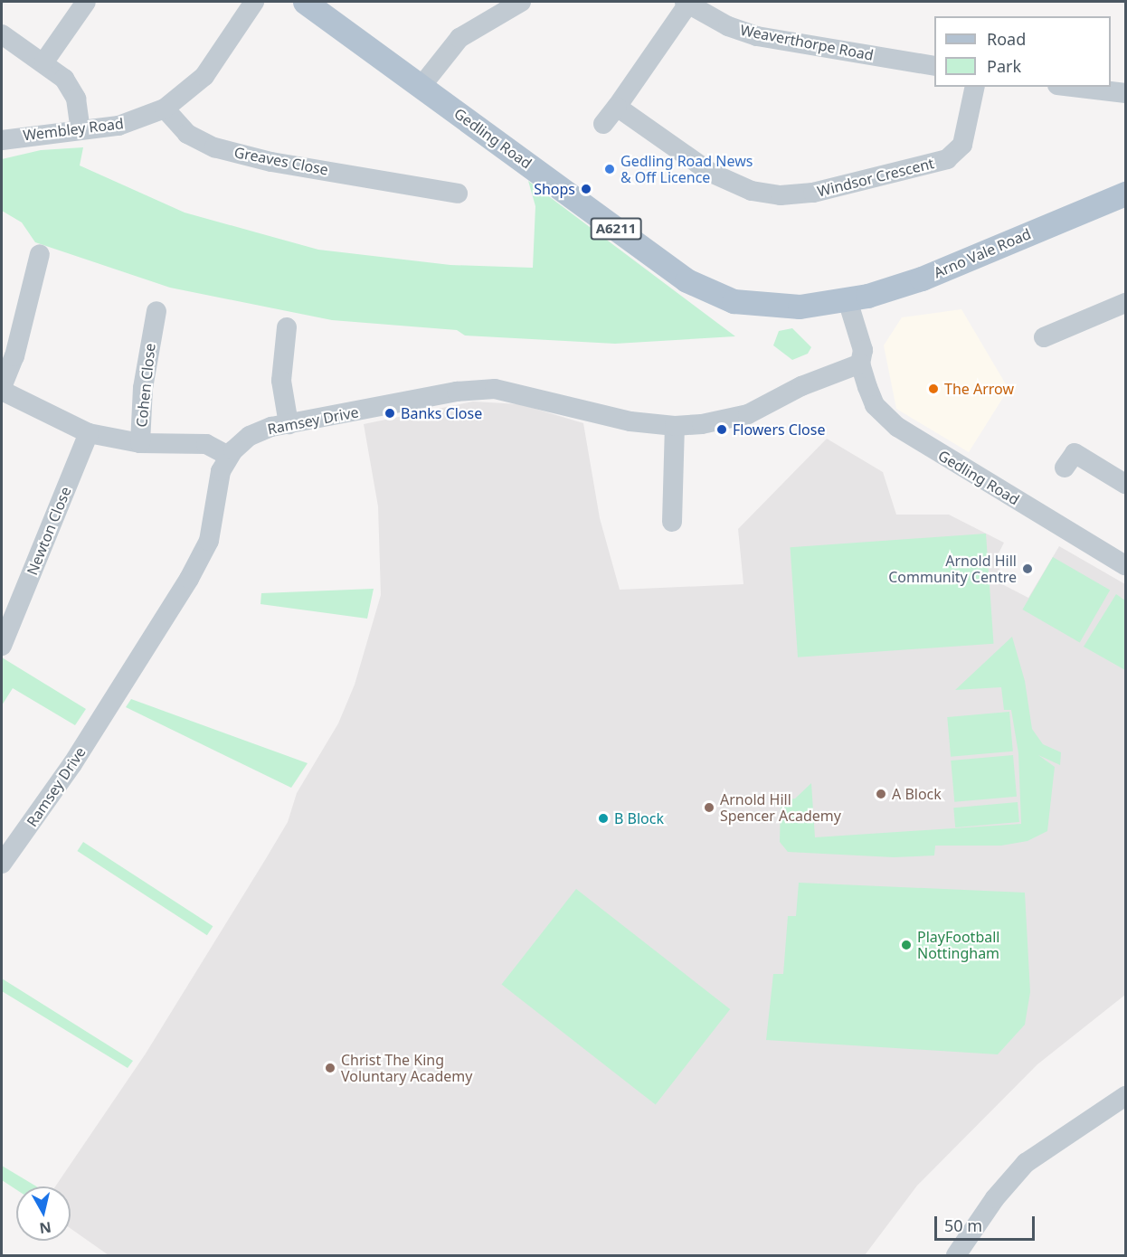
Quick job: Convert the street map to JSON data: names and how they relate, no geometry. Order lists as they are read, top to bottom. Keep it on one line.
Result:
{"streets":{"main road":["Gedling Road","A6211","Arno Vale Road"],"street":["Weaverthorpe Road","Wembley Road","Greaves Close","Windsor Crescent","Cohen Close","Ramsey Drive","Newton Close"]},"crossings":[["Wembley Road","Greaves Close"],["Gedling Road","Arno Vale Road"],["Gedling Road","Ramsey Drive"]],"places":["Gedling Road News & Off Licence","Shops","The Arrow","Banks Close","Flowers Close","Arnold Hill Community Centre","A Block","Arnold Hill Spencer Academy","B Block","PlayFootball Nottingham","Christ The King Voluntary Academy"],"legend":["Road","Park"],"scale_bar":"50 m","north":"bottom"}
